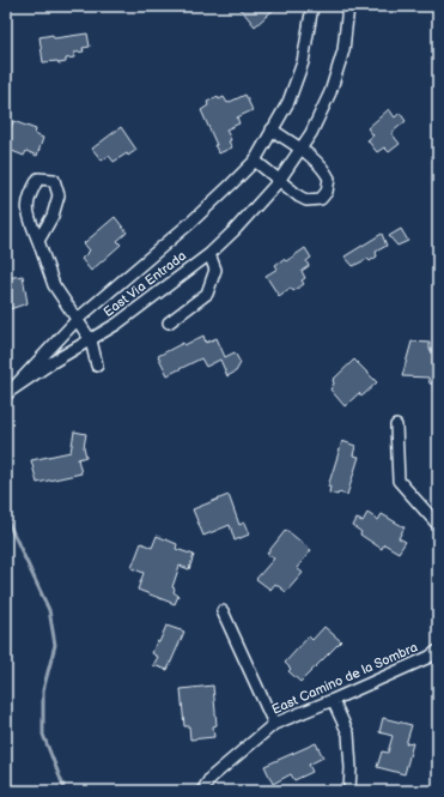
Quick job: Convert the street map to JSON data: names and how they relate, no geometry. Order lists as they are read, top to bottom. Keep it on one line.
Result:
{"streets":{"street":["East Via Entrada","East Camino de la Sombra"]}}
